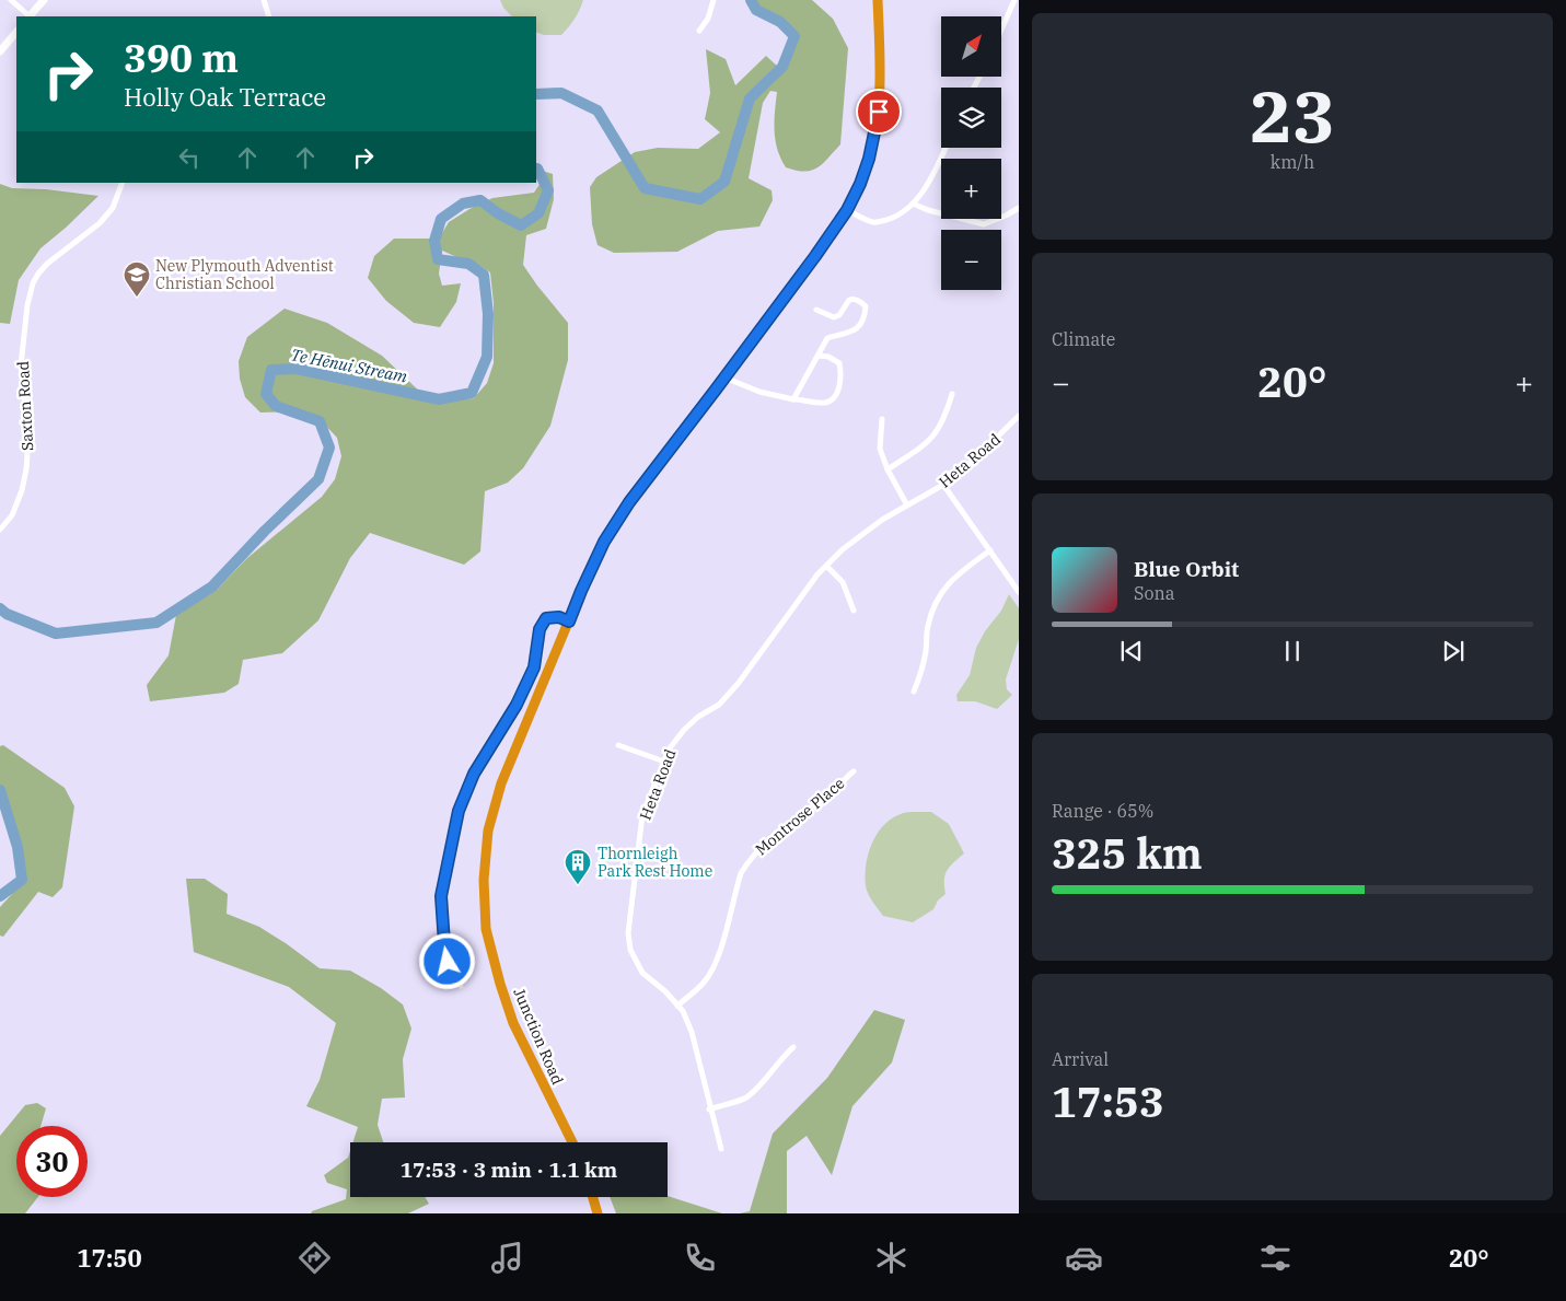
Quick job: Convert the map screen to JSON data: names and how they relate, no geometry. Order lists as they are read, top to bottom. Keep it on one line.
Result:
{"streets":{"highway":["Junction Road"],"street":["Saxton Road","Heta Road","Montrose Place"]},"crossings":[["Heta Road","Montrose Place"]],"water":["Te Hēnui Stream"],"places":{"school or university":["New Plymouth Adventist Christian School"],"building":["Thornleigh Park Rest Home"]},"north":"top right","page":{"tile":[["23","km/h"],"Climate",["Range · 65%","325 km"],["Arrival","17:53"]],"map_buttons":["+","−"],"turn":["390 m","Holly Oak Terrace"],"heat":["−","20°","+"],"song":["Blue Orbit","Sona"],"limit":"30","trip":"17:53 · 3 min · 1.1 km","tabs":["17:50","20°"]}}
